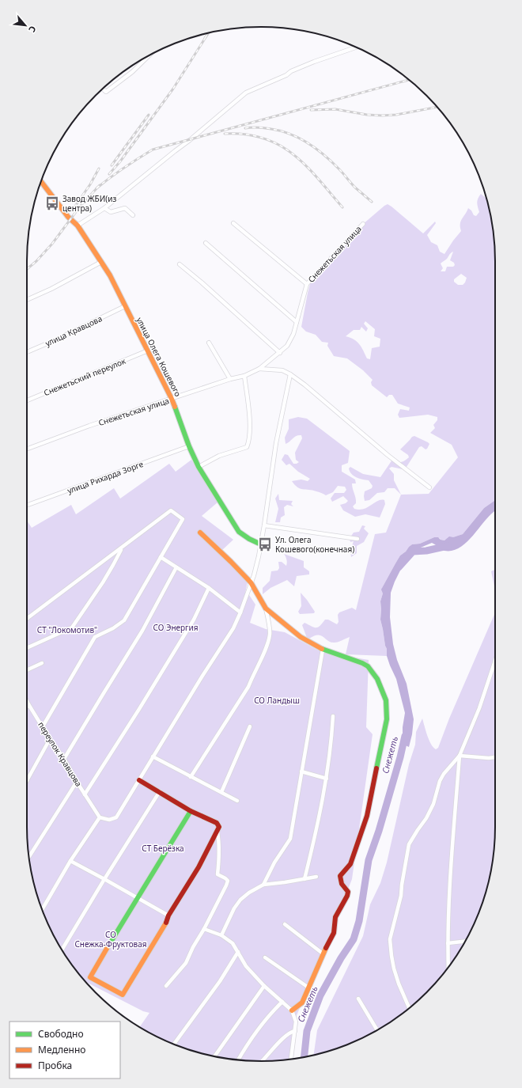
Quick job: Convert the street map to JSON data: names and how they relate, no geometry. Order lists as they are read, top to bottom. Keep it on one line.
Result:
{"streets":{"street":["Снежетьская улица","улица Кравцова","улица Олега Кошевого","Снежетьский переулок","улица Рихарда Зорге","переулок Кравцова"]},"crossings":[["Снежетьская улица","улица Олега Кошевого"],["улица Кравцова","улица Олега Кошевого"],["улица Олега Кошевого","Снежетьский переулок"],["улица Олега Кошевого","улица Рихарда Зорге"]],"water":["Снежеть"],"parks":["СО Энергия","СТ \"Локомотив\"","СО Ландыш","СТ Берёзка","СО Снежка-Фруктовая"],"places":{"bus stop":["Завод ЖБИ(из центра)","Ул. Олега Кошевого(конечная)"]},"legend":["Свободно","Медленно","Пробка"],"north":"bottom right"}
